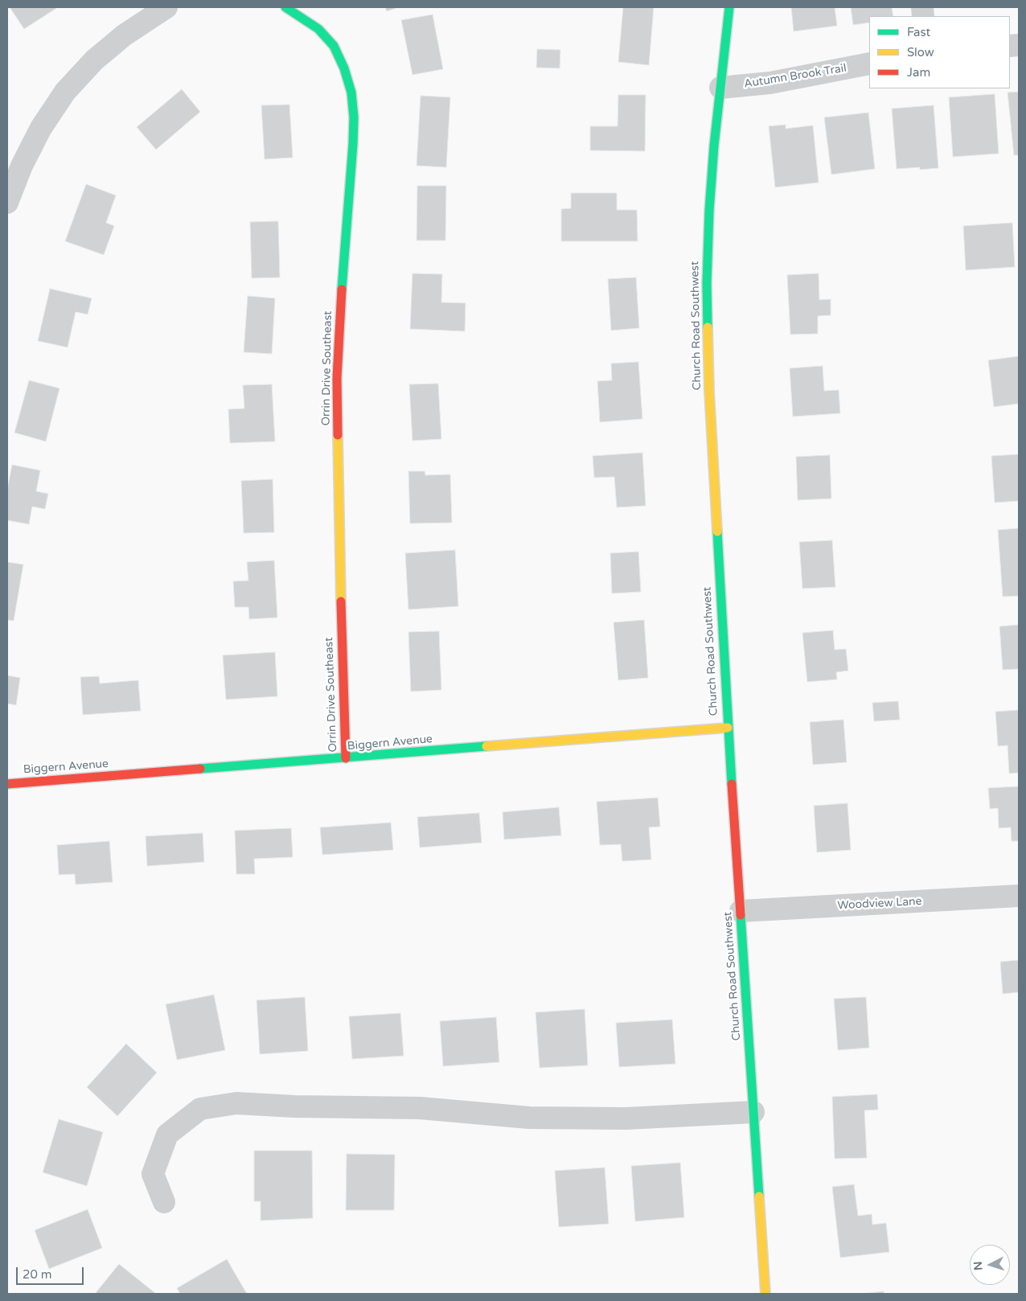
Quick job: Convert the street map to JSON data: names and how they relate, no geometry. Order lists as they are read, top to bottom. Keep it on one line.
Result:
{"streets":{"street":["Autumn Brook Trail","Church Road Southwest","Orrin Drive Southeast","Biggern Avenue","Woodview Lane"]},"crossings":[["Autumn Brook Trail","Church Road Southwest"],["Church Road Southwest","Biggern Avenue"],["Church Road Southwest","Woodview Lane"],["Orrin Drive Southeast","Biggern Avenue"]],"legend":["Fast","Slow","Jam"],"scale_bar":"20 m","north":"left"}
